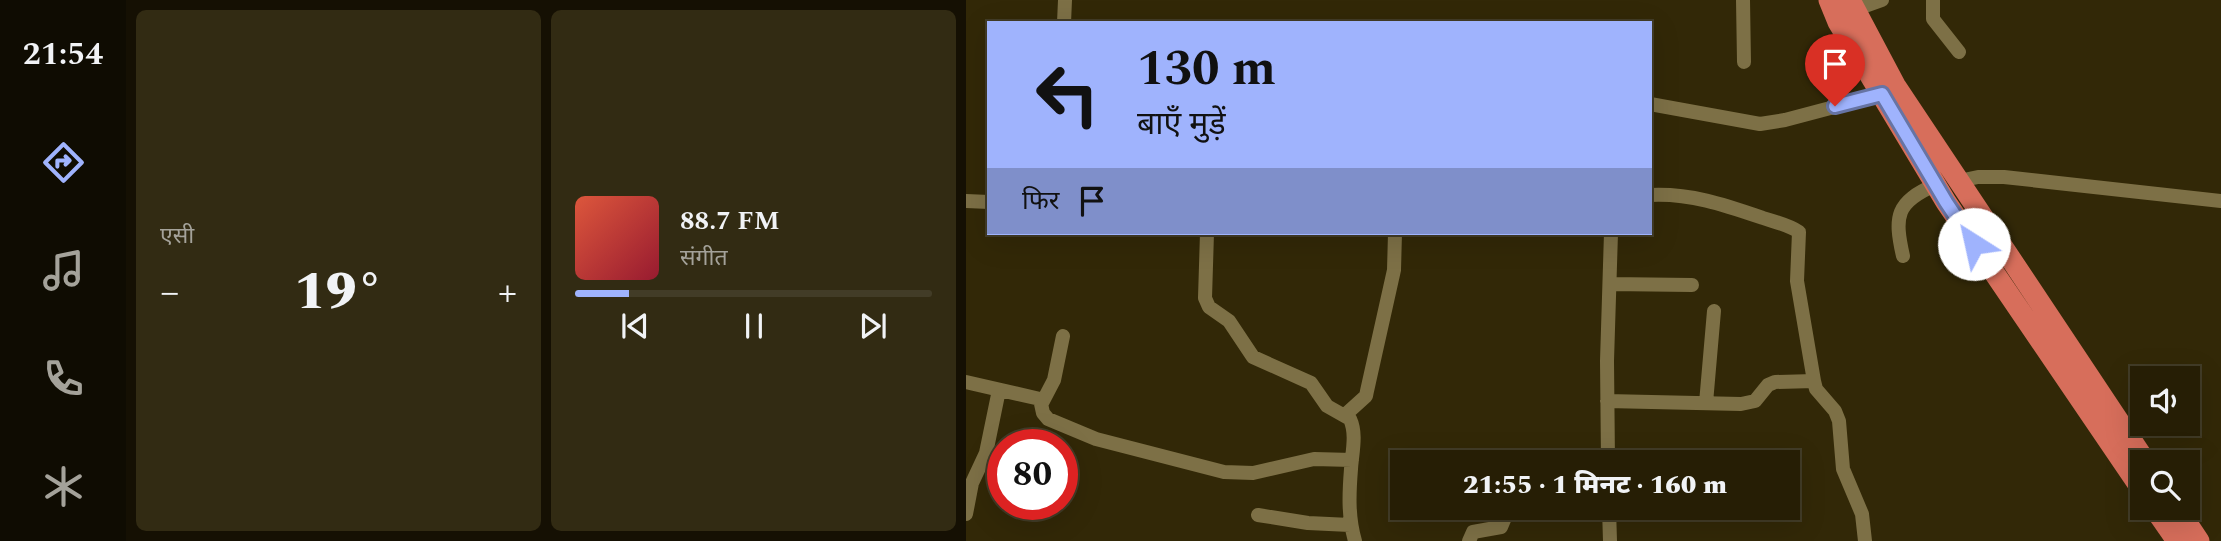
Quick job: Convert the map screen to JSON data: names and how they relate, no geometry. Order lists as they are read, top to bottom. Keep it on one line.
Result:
{"page":{"tabs":"21:54","tile":"एसी","turn":["130 m","बाएँ मुड़ें"],"then":"फिर","song":["88.7 FM","संगीत"],"heat":["−","19°","+"],"limit":"80","trip":"21:55 · 1 मिनट · 160 m"}}
